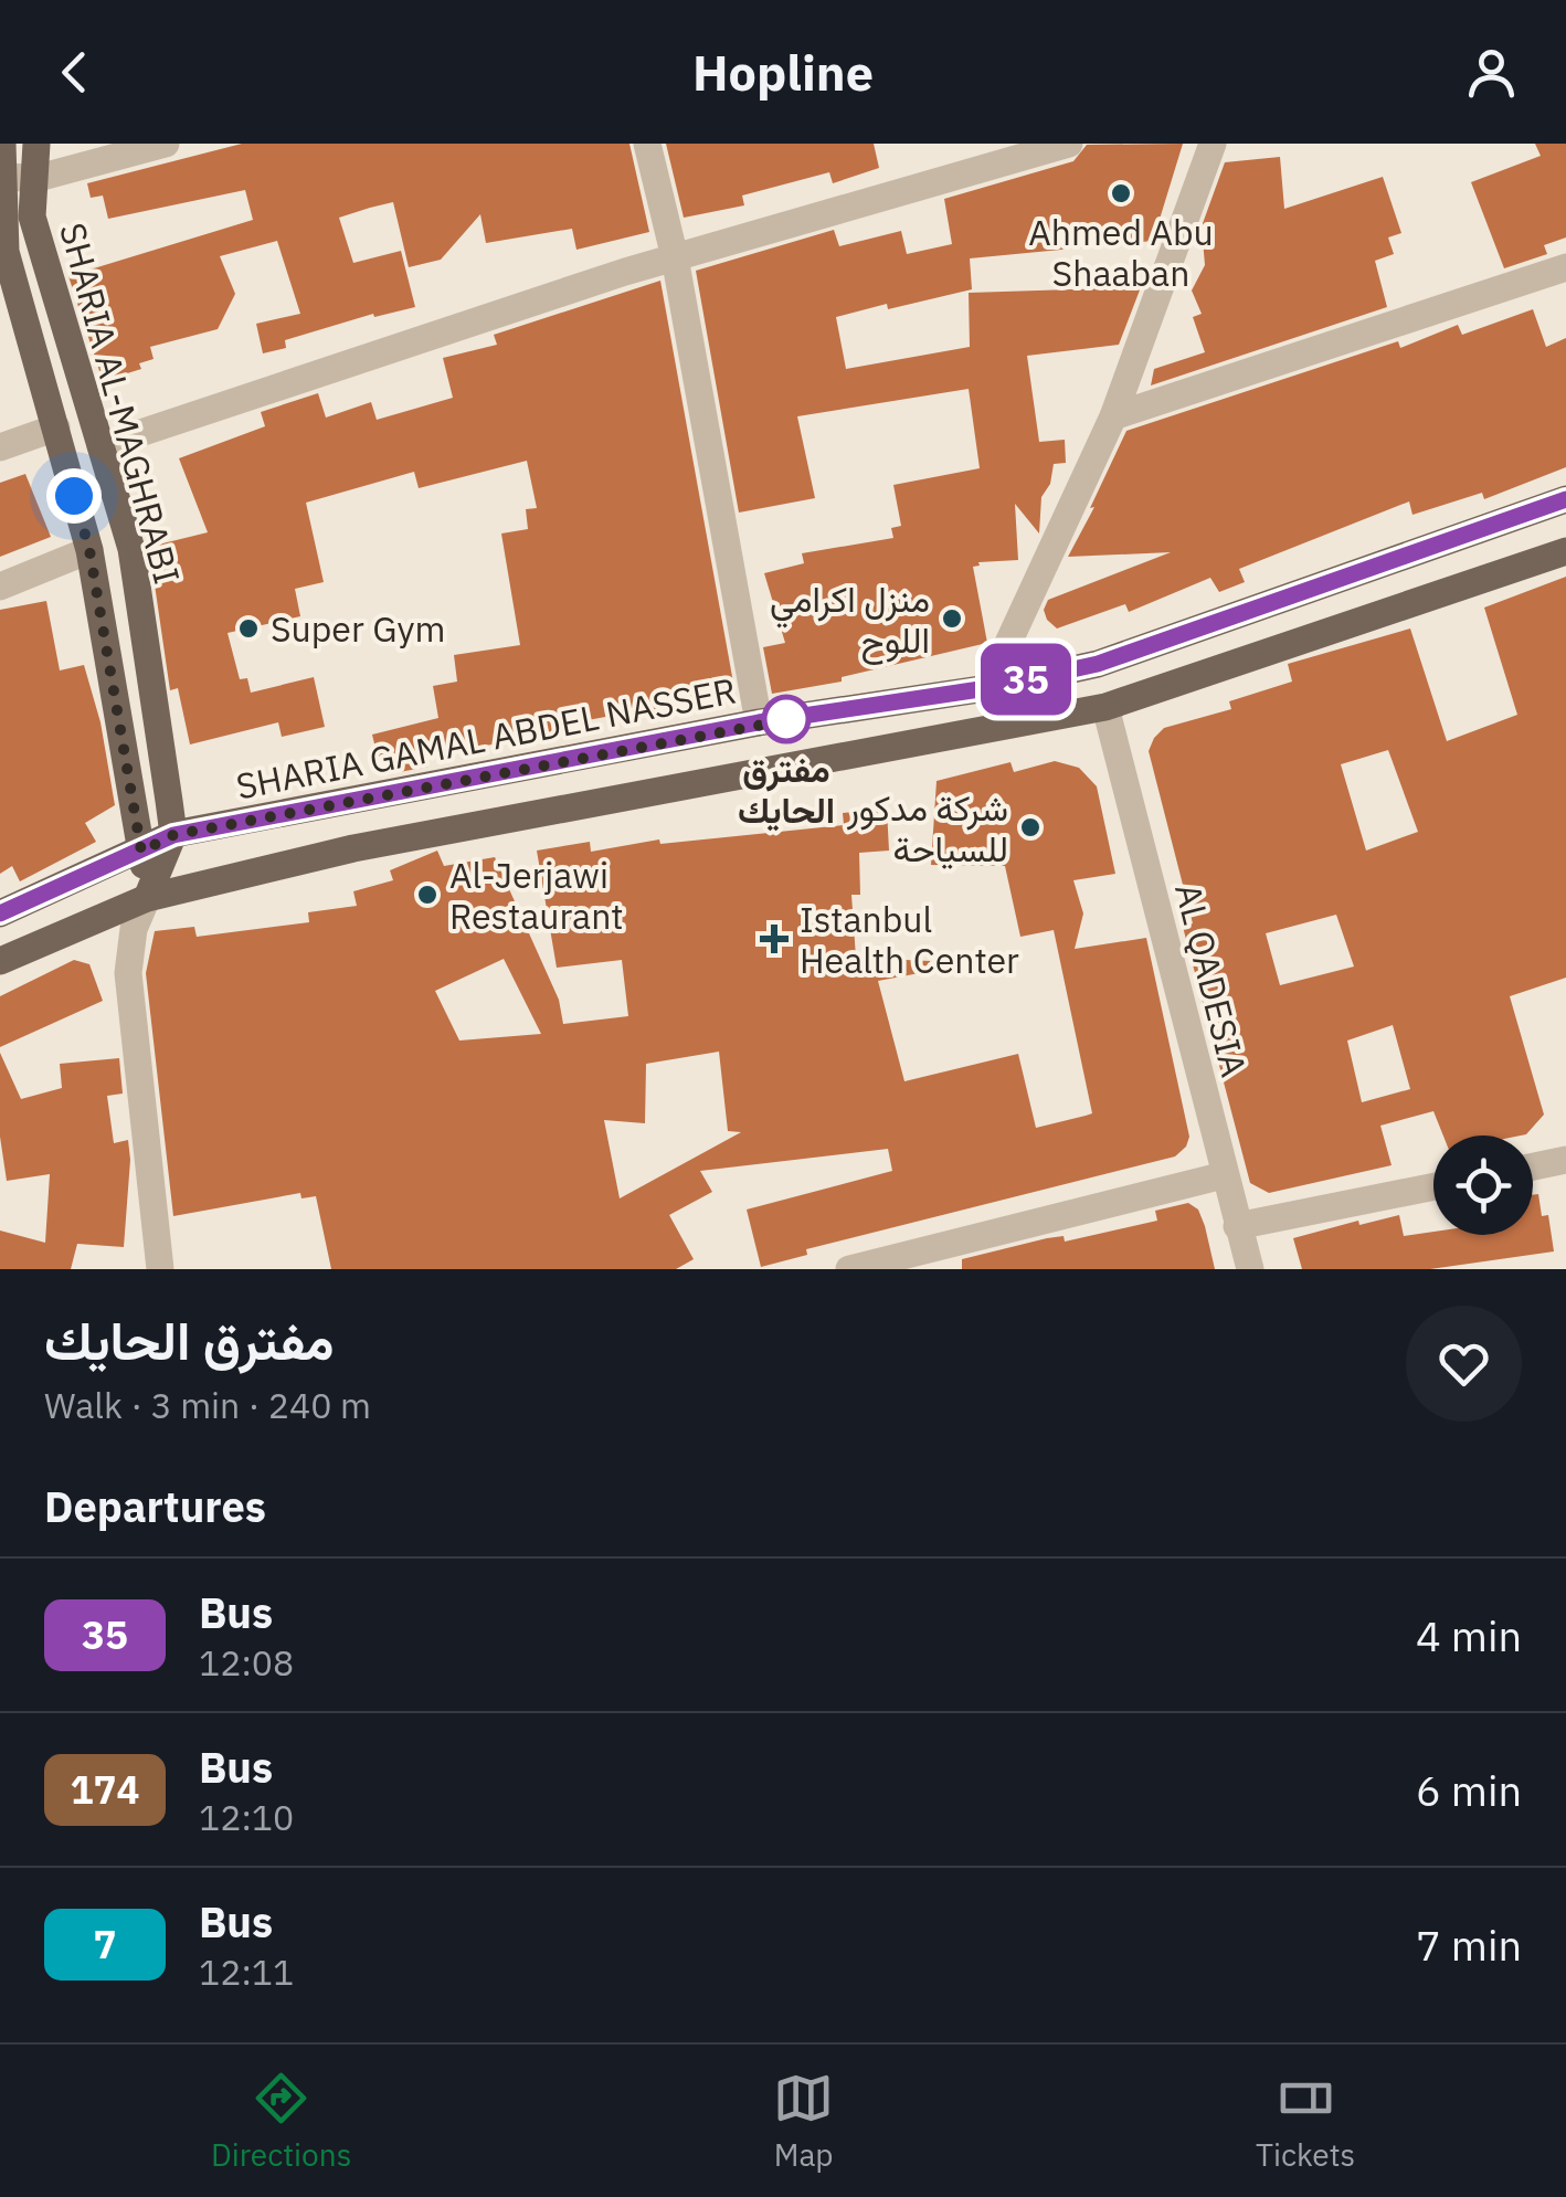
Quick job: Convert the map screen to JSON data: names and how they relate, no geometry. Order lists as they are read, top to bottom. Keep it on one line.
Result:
{"streets":{"main road":["SHARIA AL-MAGHRABI","SHARIA GAMAL ABDEL NASSER"],"street":["AL QADESIA"]},"crossings":[["SHARIA AL-MAGHRABI","SHARIA GAMAL ABDEL NASSER"]],"places":{"other":["Ahmed Abu Shaaban","منزل اكرامي اللوح","Super Gym","مفترق الحايك","شركة مدكور للسياحة","Al-Jerjawi Restaurant"],"health":["Istanbul Health Center"]},"lines":["bus line 35"],"page":{"header":"Hopline","on_map":"35","heading":[["مفترق الحايك","Walk · 3 min · 240 m"],"Departures"],"list":[{"mark":"35","name":"Bus","note":"12:08","value":"4 min"},{"mark":"174","name":"Bus","note":"12:10","value":"6 min"},{"mark":"7","name":"Bus","note":"12:11","value":"7 min"}],"tabs":["Directions","Map","Tickets"]}}
